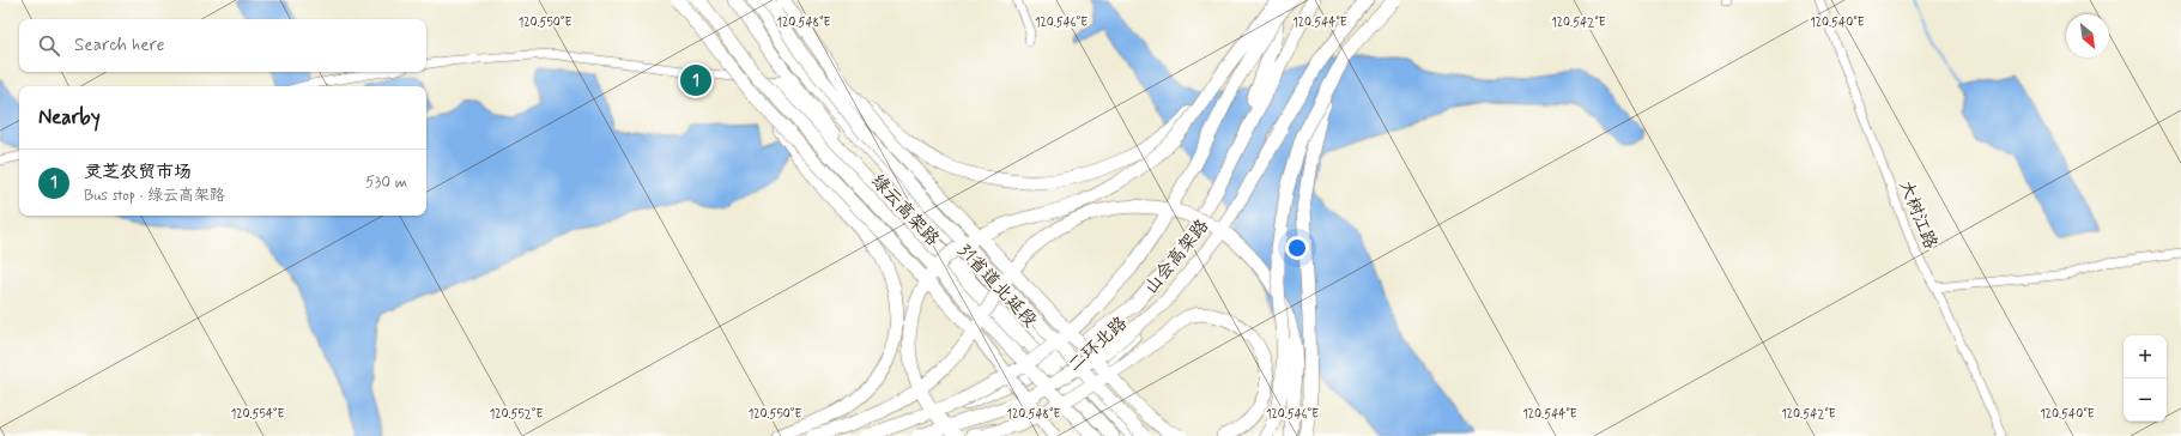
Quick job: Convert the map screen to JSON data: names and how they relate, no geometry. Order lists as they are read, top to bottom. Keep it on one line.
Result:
{"streets":{"main road":["绿云高架路","山会高架路","31省道北延段","二环北路"],"street":["大树江路"]},"crossings":[["山会高架路","二环北路"],["31省道北延段","二环北路"]],"north":"bottom right","page":{"search":"Search here","pins":"1","heading":"Nearby","list":[{"mark":"1","name":"灵芝农贸市场","note":"Bus stop · 绿云高架路","value":"530 m"}],"map_buttons":["+","−"]},"coordinates":["120.550°E","120.548°E","120.546°E","120.544°E","120.542°E","120.540°E","120.554°E","120.552°E"]}
